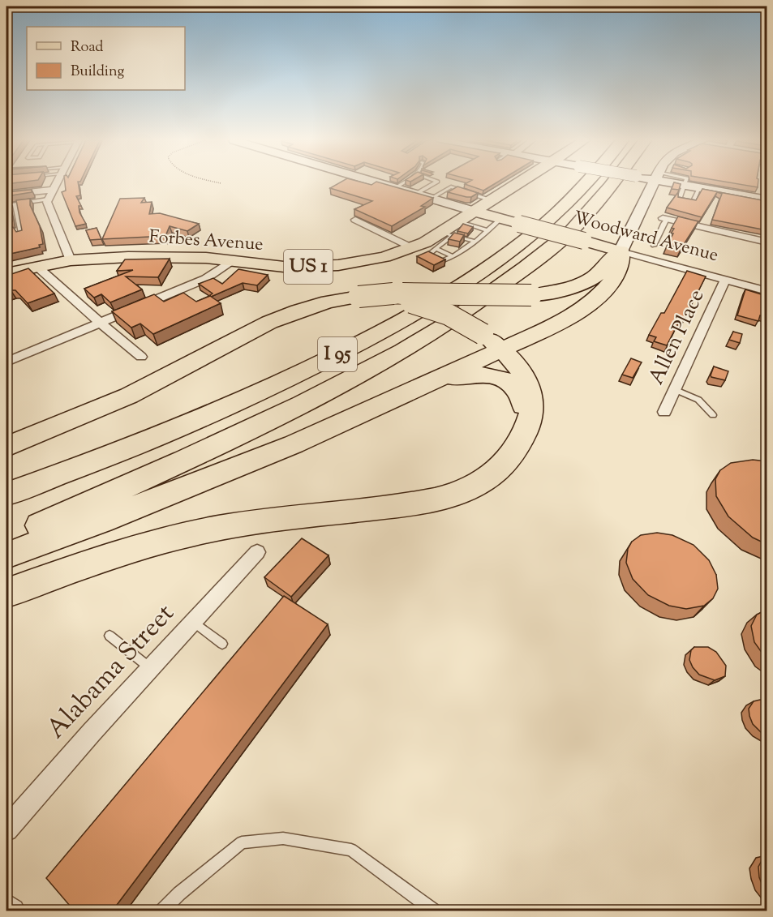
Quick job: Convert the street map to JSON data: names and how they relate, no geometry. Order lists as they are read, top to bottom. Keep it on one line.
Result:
{"streets":{"highway":["I 95"],"main road":["Woodward Avenue","Forbes Avenue","US 1"],"street":["Allen Place","Alabama Street"]},"crossings":[["Woodward Avenue","Forbes Avenue"],["Woodward Avenue","Allen Place"]],"legend":["Road","Building"]}
